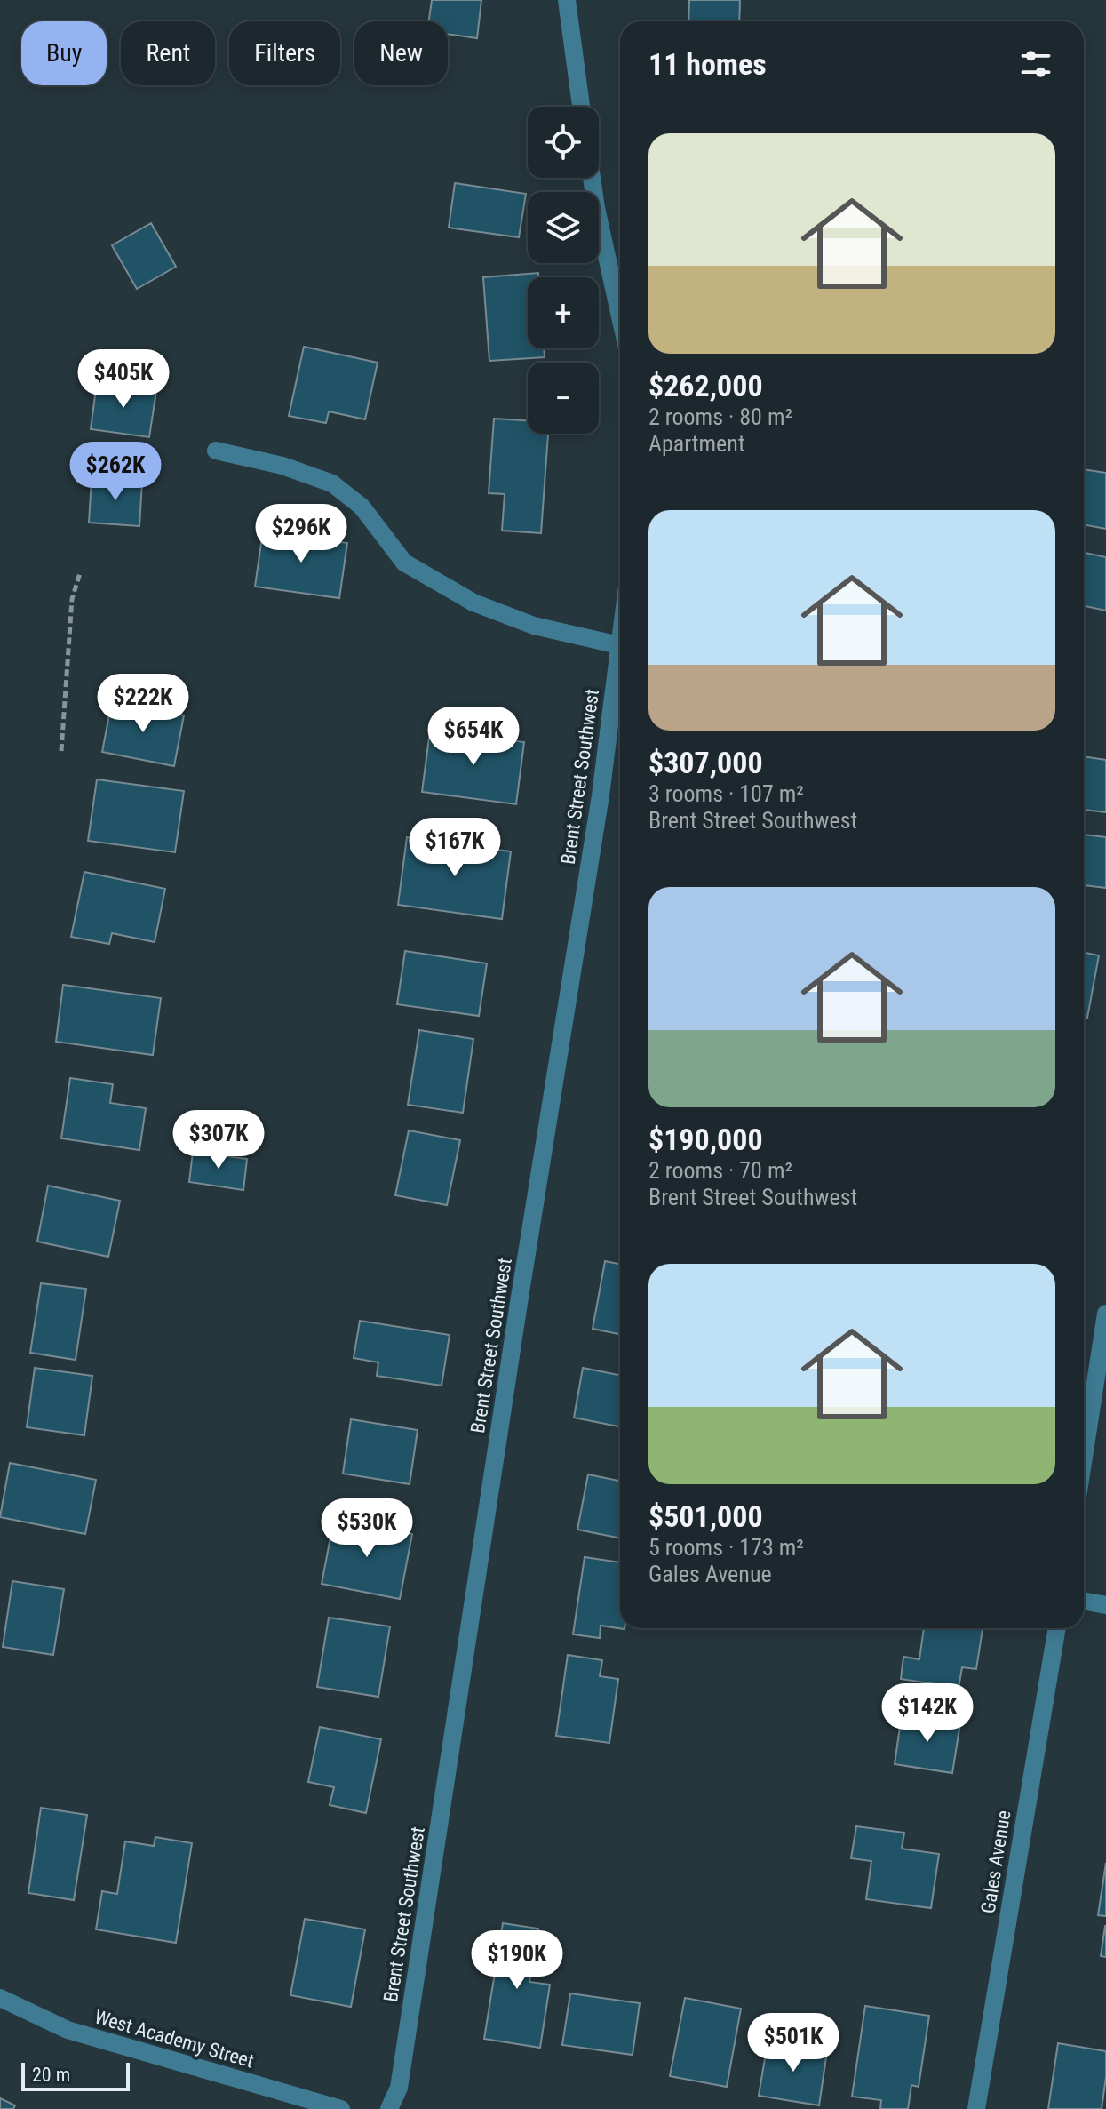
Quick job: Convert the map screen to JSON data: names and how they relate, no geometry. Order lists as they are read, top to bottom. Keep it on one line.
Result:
{"streets":{"street":["Brent Street Southwest","Gales Avenue","West Academy Street"]},"scale_bar":"20 m","page":{"chip":["Buy","Rent","Filters","New"],"heading":"11 homes","map_buttons":["+","−"],"list":[{"name":"$262,000","note":"2 rooms · 80 m² · Apartment"},{"name":"$307,000","note":"3 rooms · 107 m² · Brent Street Southwest"},{"name":"$190,000","note":"2 rooms · 70 m² · Brent Street Southwest"},{"name":"$501,000","note":"5 rooms · 173 m² · Gales Avenue"}],"price":["$405K","$262K","$296K","$222K","$654K","$167K","$307K","$530K","$142K","$190K","$501K"],"scale":"20 m"}}
